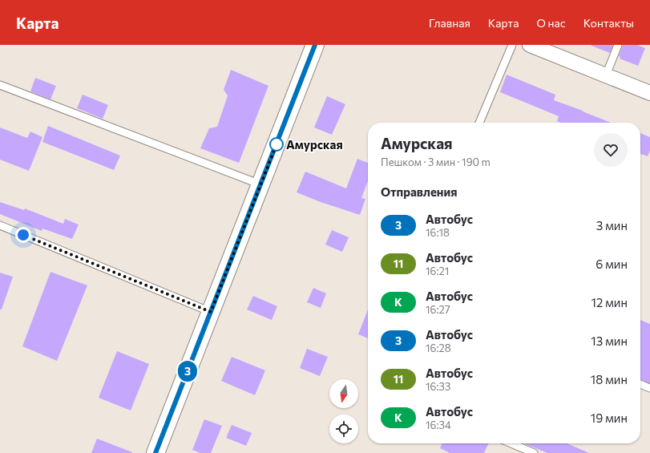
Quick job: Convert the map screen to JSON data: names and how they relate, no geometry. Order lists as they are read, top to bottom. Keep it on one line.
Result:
{"places":["Амурская"],"lines":["bus line 3"],"north":"bottom","page":{"header":"Карта","nav":["Главная","Карта","О нас","Контакты"],"on_map":"3","heading":[["Амурская","Пешком · 3 мин · 190 m"],"Отправления"],"list":[{"mark":"3","name":"Автобус","note":"16:18","value":"3 мин"},{"mark":"11","name":"Автобус","note":"16:21","value":"6 мин"},{"mark":"К","name":"Автобус","note":"16:27","value":"12 мин"},{"mark":"3","name":"Автобус","note":"16:28","value":"13 мин"},{"mark":"11","name":"Автобус","note":"16:33","value":"18 мин"},{"mark":"К","name":"Автобус","note":"16:34","value":"19 мин"}]}}
